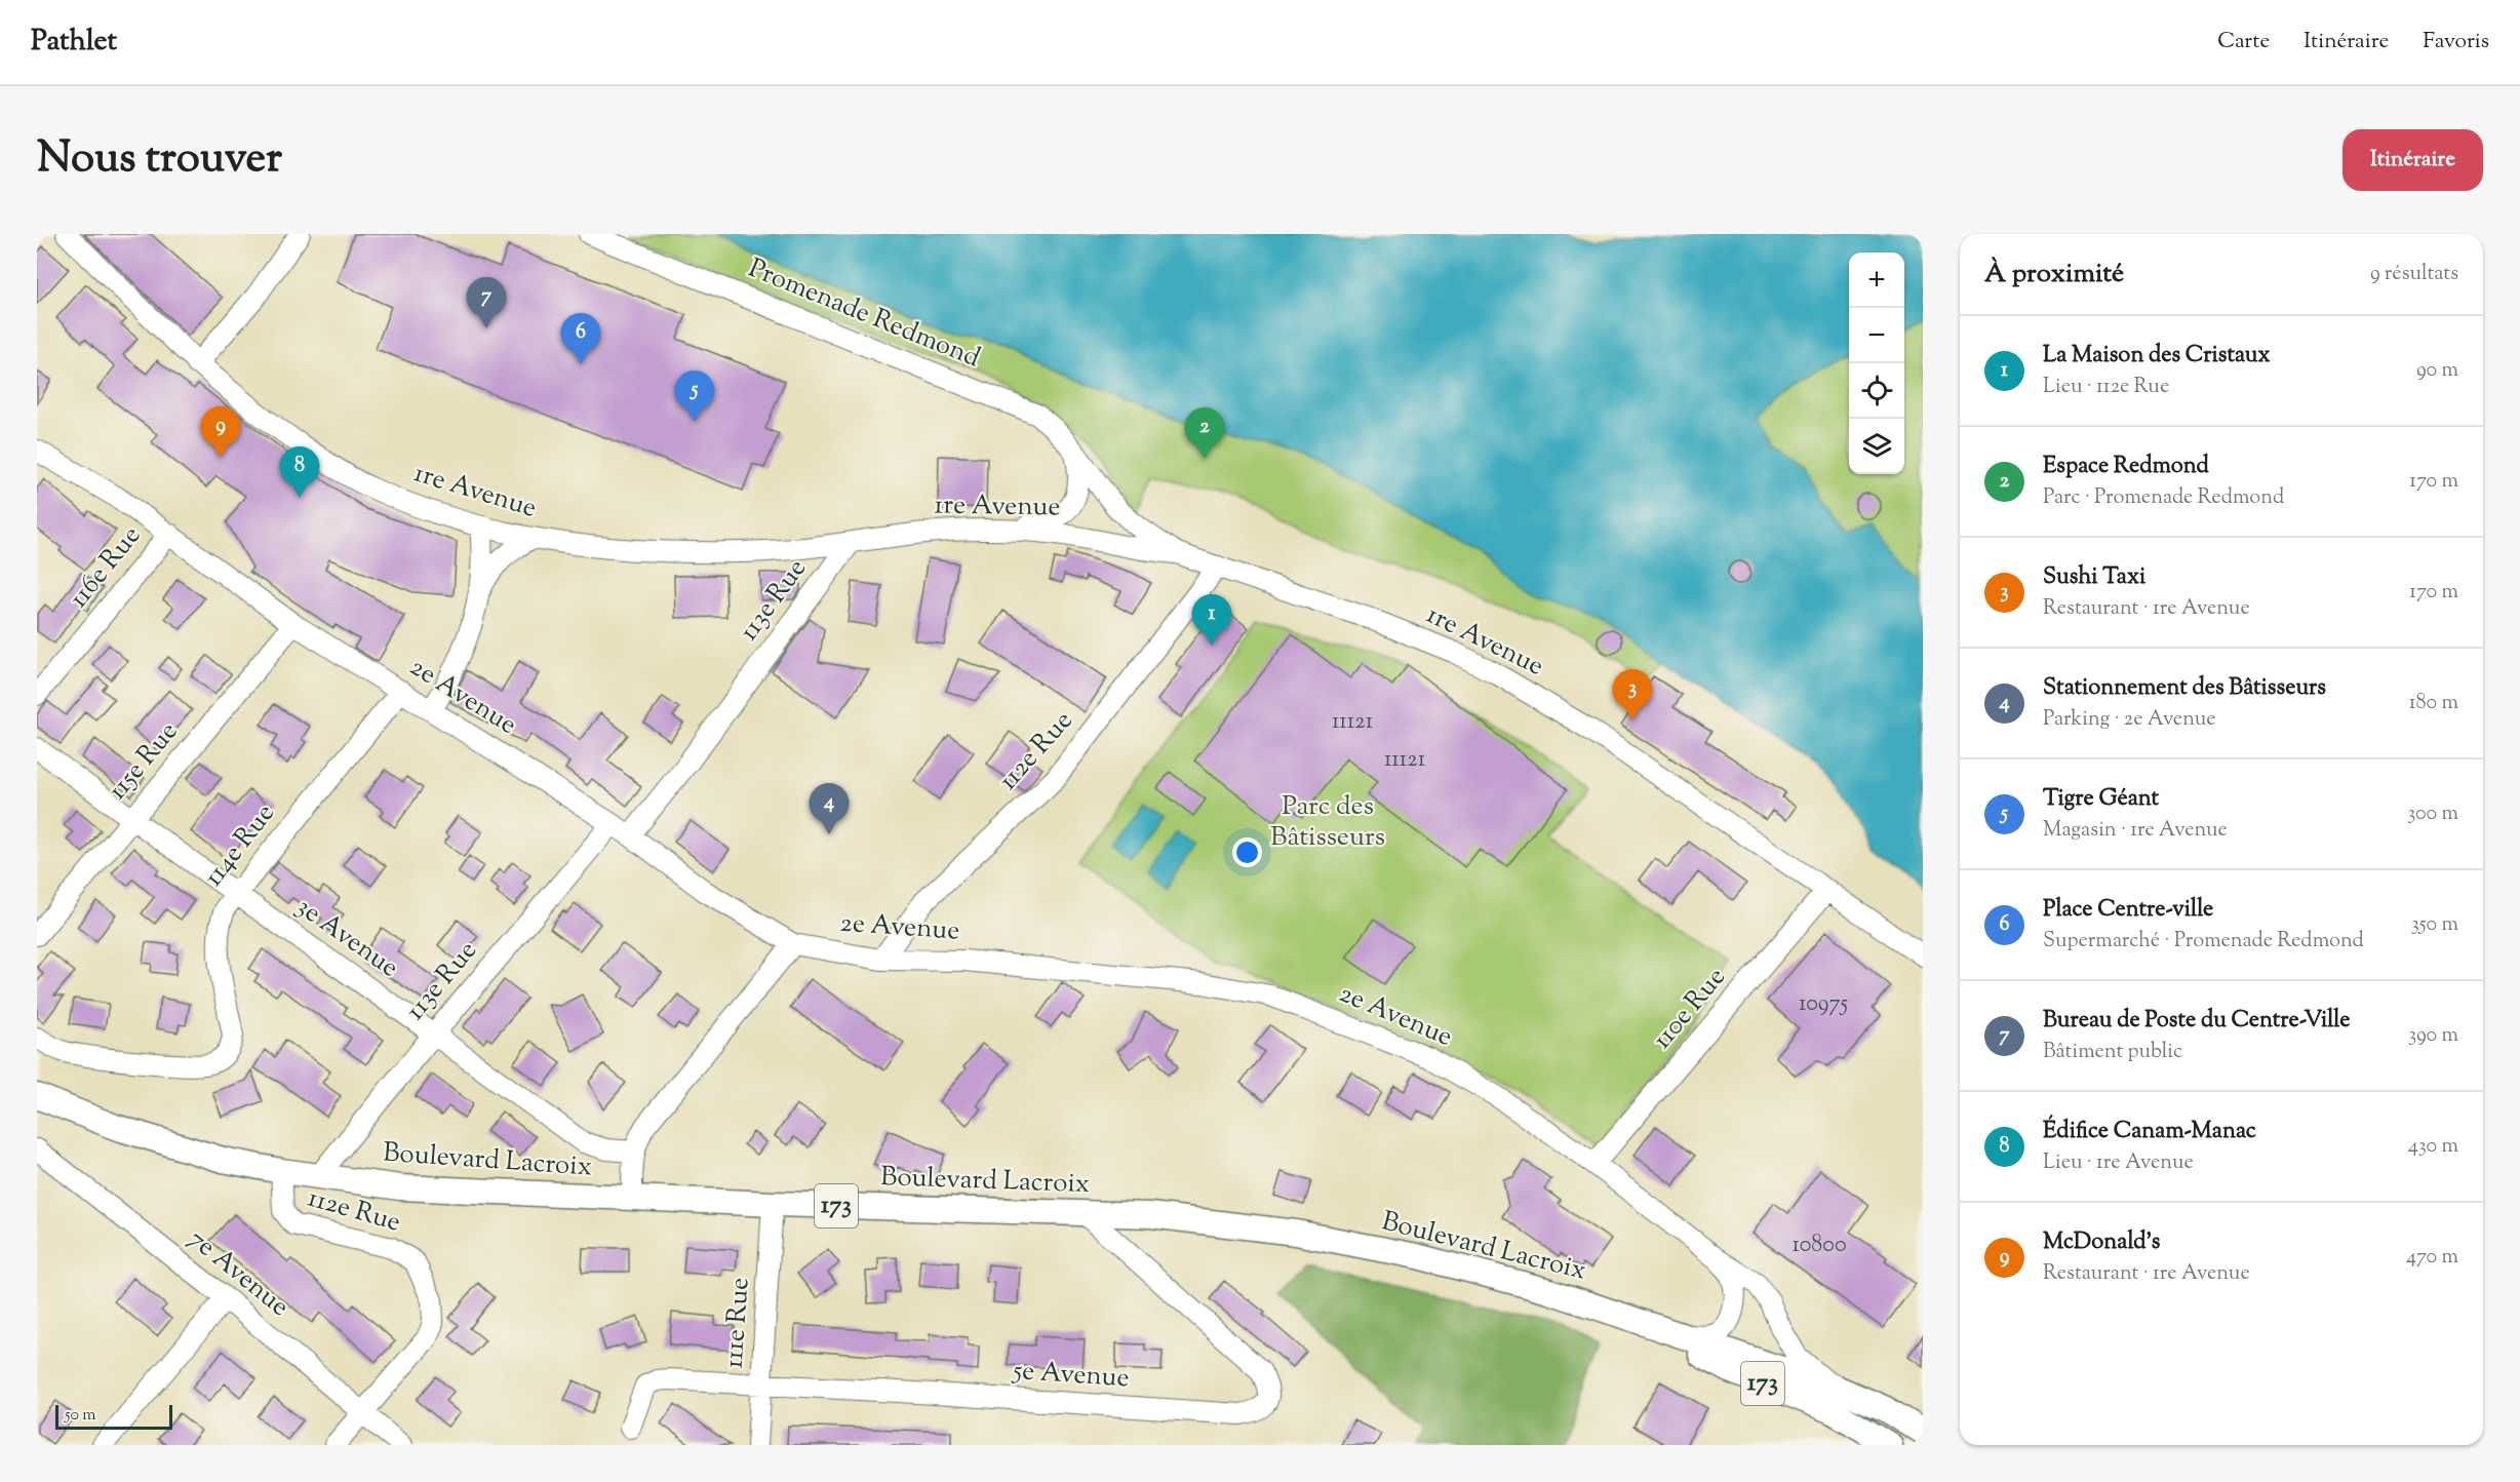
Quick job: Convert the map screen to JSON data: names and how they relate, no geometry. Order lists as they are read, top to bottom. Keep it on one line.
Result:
{"streets":{"main road":["Boulevard Lacroix","173"],"street":["Promenade Redmond","1re Avenue","116e Rue","113e Rue","2e Avenue","112e Rue","115e Rue","114e Rue","3e Avenue","110e Rue","7e Avenue","111e Rue","5e Avenue"]},"crossings":[["Promenade Redmond","1re Avenue"],["1re Avenue","113e Rue"],["1re Avenue","112e Rue"],["1re Avenue","110e Rue"],["116e Rue","2e Avenue"],["113e Rue","2e Avenue"],["113e Rue","3e Avenue"],["113e Rue","Boulevard Lacroix"],["2e Avenue","112e Rue"],["2e Avenue","115e Rue"],["2e Avenue","114e Rue"],["2e Avenue","110e Rue"],["2e Avenue","Boulevard Lacroix"],["112e Rue","Boulevard Lacroix"],["112e Rue","7e Avenue"],["115e Rue","3e Avenue"],["114e Rue","3e Avenue"],["Boulevard Lacroix","111e Rue"],["Boulevard Lacroix","5e Avenue"],["111e Rue","5e Avenue"]],"parks":["Parc des Bâtisseurs"],"house_numbers":["11121","11121","10975","10800"],"scale_bar":"50 m","page":{"header":"Pathlet","nav":["Carte","Itinéraire","Favoris"],"title":"Nous trouver","buttons":"Itinéraire","heading":["À proximité","9 résultats"],"map_buttons":["+","−"],"pins":["7","6","5","9","2","8","1","3","4"],"list":[{"mark":"1","name":"La Maison des Cristaux","note":"Lieu · 112e Rue","value":"90 m"},{"mark":"2","name":"Espace Redmond","note":"Parc · Promenade Redmond","value":"170 m"},{"mark":"3","name":"Sushi Taxi","note":"Restaurant · 1re Avenue","value":"170 m"},{"mark":"4","name":"Stationnement des Bâtisseurs","note":"Parking · 2e Avenue","value":"180 m"},{"mark":"5","name":"Tigre Géant","note":"Magasin · 1re Avenue","value":"300 m"},{"mark":"6","name":"Place Centre-ville","note":"Supermarché · Promenade Redmond","value":"350 m"},{"mark":"7","name":"Bureau de Poste du Centre-Ville","note":"Bâtiment public","value":"390 m"},{"mark":"8","name":"Édifice Canam-Manac","note":"Lieu · 1re Avenue","value":"430 m"},{"mark":"9","name":"McDonald's","note":"Restaurant · 1re Avenue","value":"470 m"}],"scale":"50 m"}}
